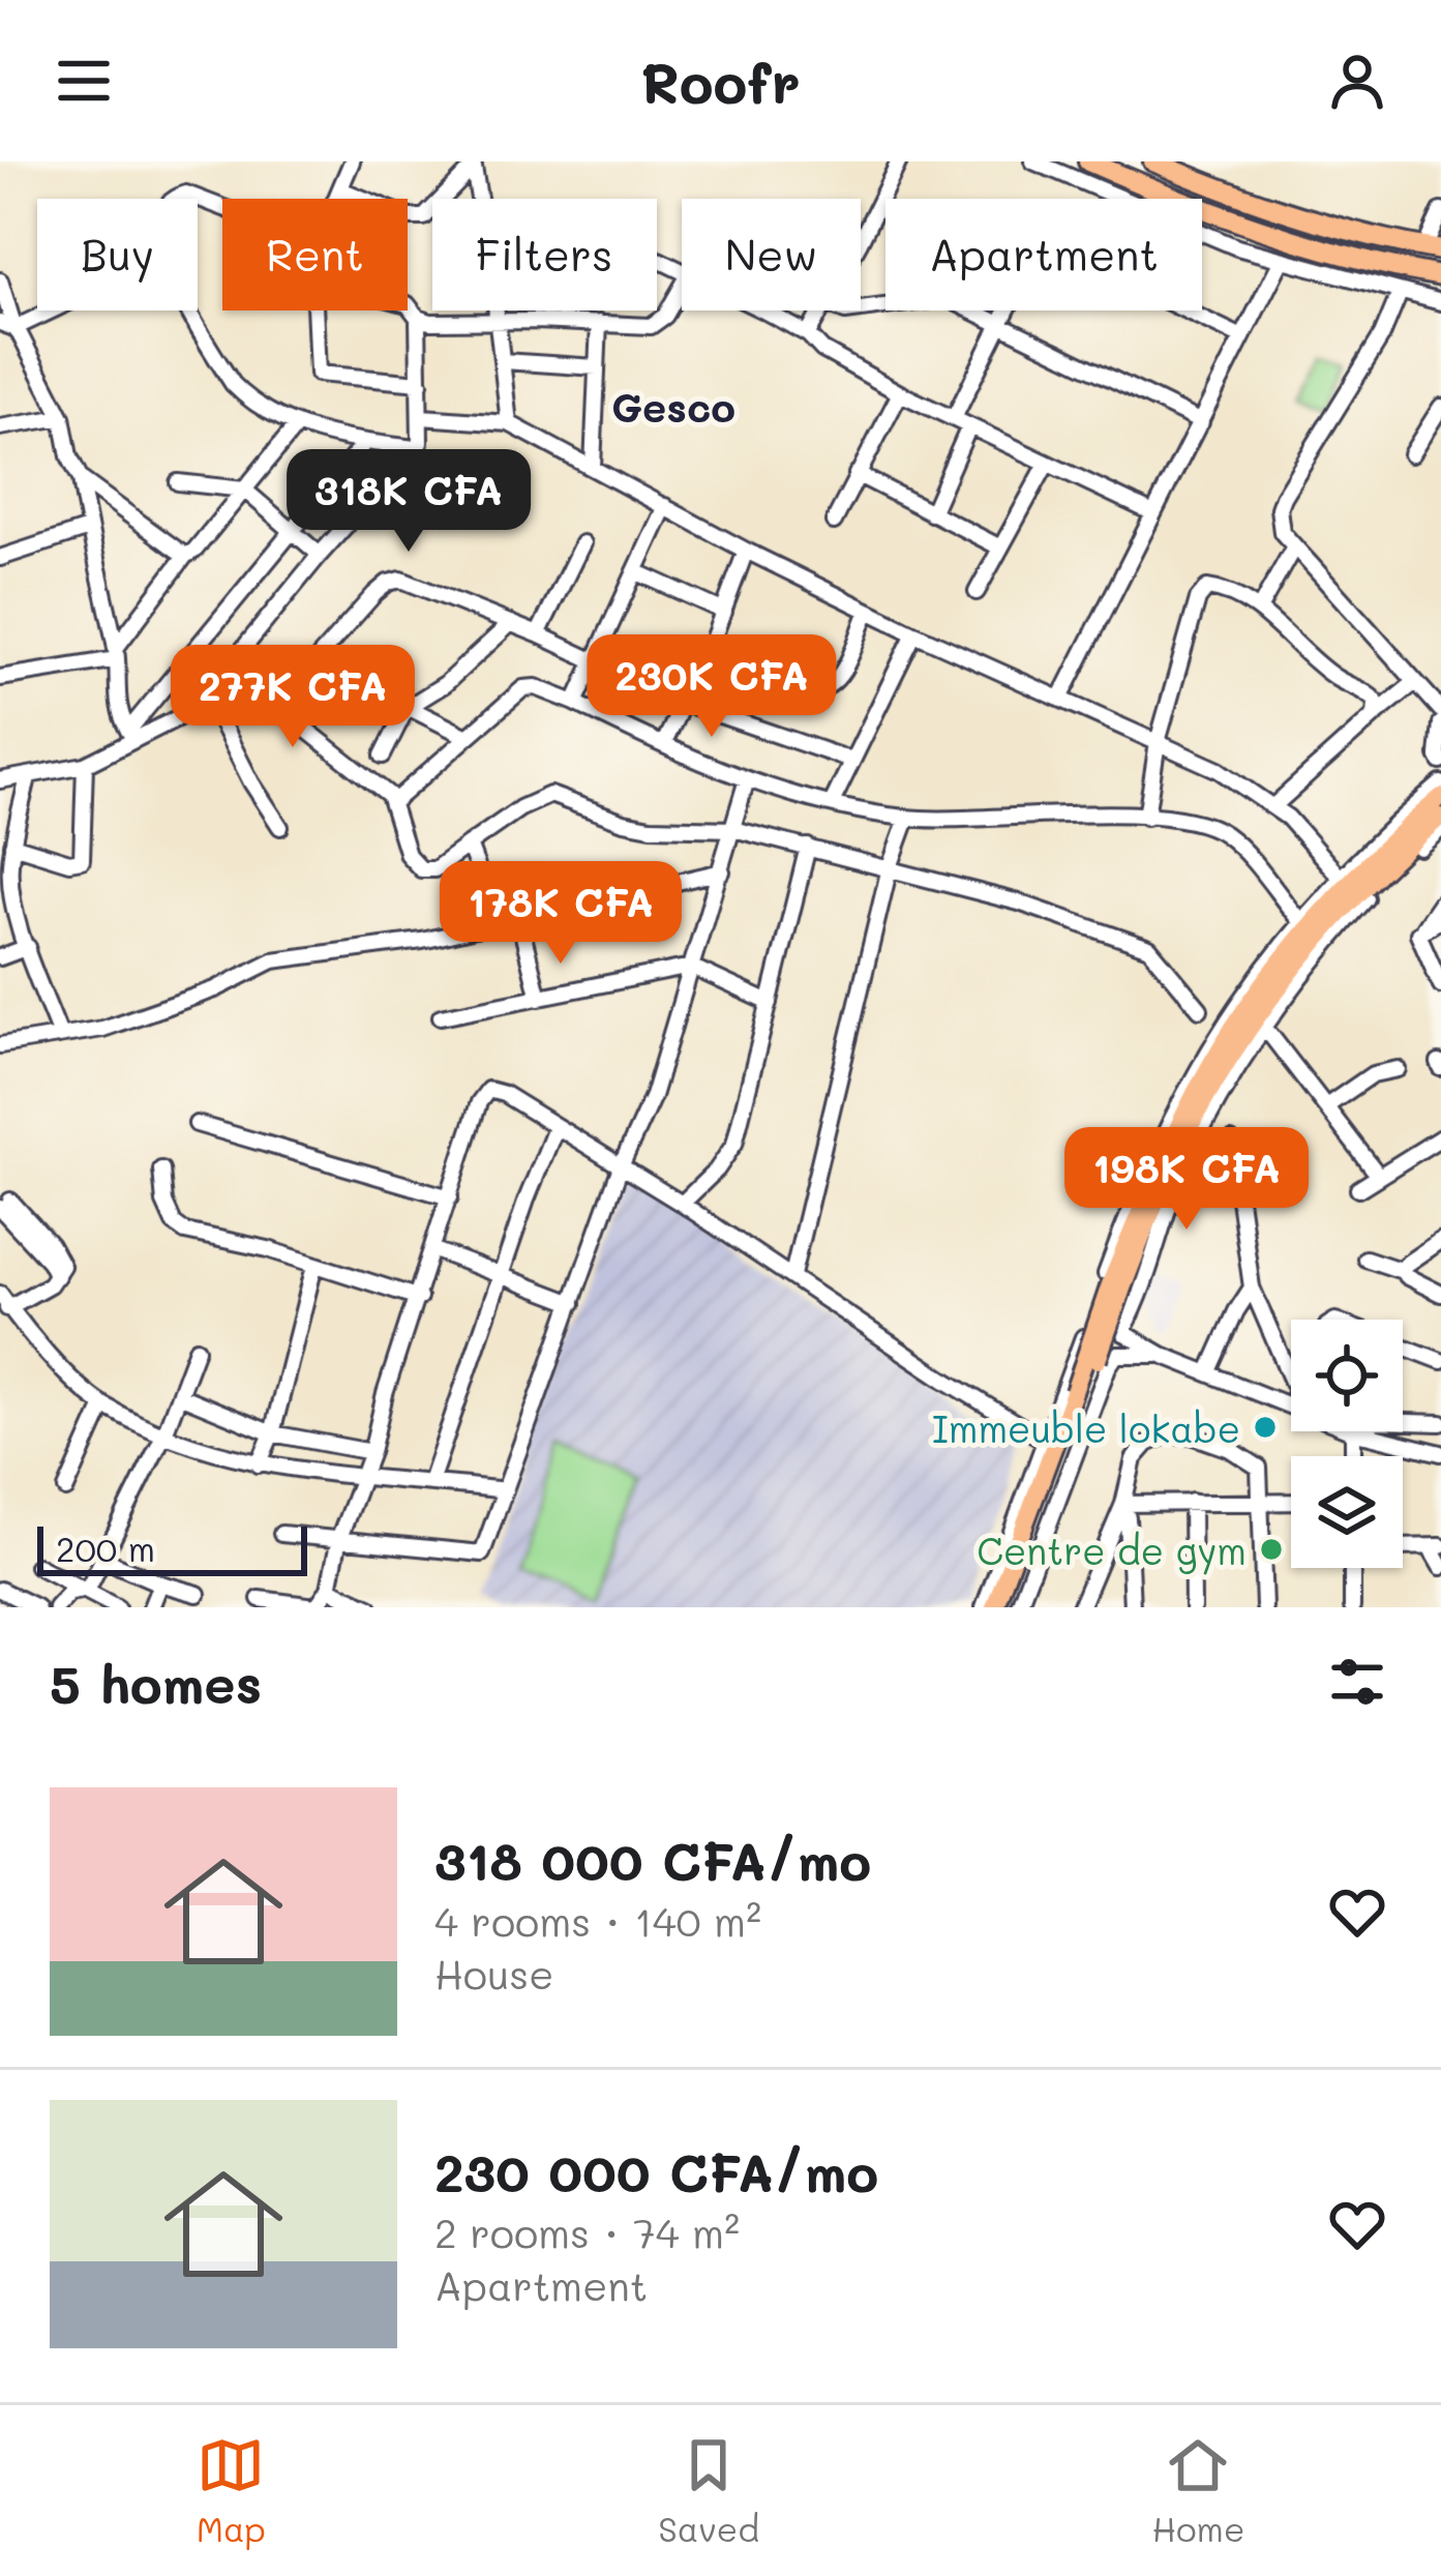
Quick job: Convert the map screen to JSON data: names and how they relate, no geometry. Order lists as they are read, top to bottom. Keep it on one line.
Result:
{"districts":["Gesco"],"places":["Immeuble lokabe","Centre de gym"],"scale_bar":"200 m","page":{"header":"Roofr","chip":["Buy","Rent","Filters","New","Apartment"],"price":["318K CFA","230K CFA","277K CFA","178K CFA","198K CFA"],"scale":"200 m","heading":"5 homes","list":[{"name":"318 000 CFA/mo","note":"4 rooms · 140 m² · House"},{"name":"230 000 CFA/mo","note":"2 rooms · 74 m² · Apartment"}],"tabs":["Map","Saved","Home"]}}
